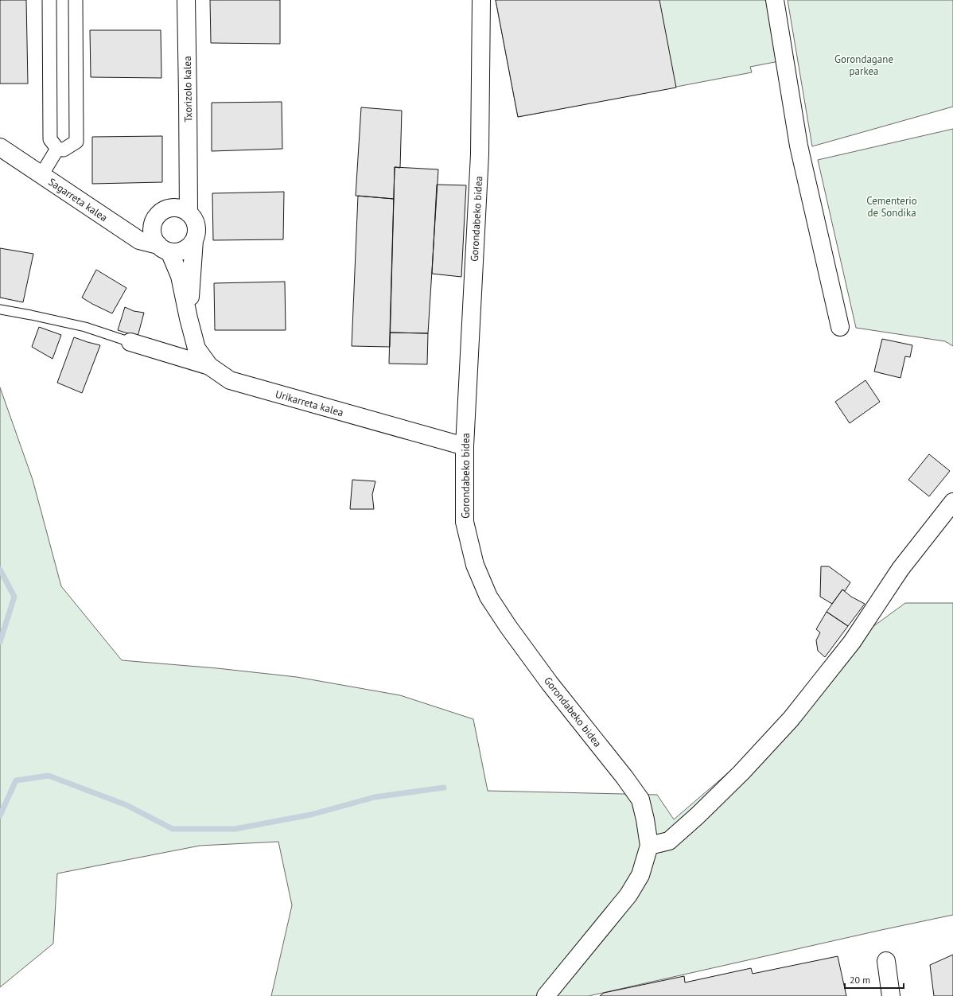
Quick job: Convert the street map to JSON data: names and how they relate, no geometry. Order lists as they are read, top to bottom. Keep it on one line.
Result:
{"streets":{"street":["Txorizolo kalea","Sagarreta kalea","Gorondabeko bidea","Urikarreta kalea"]},"crossings":[["Txorizolo kalea","Sagarreta kalea"],["Txorizolo kalea","Urikarreta kalea"],["Sagarreta kalea","Urikarreta kalea"],["Gorondabeko bidea","Urikarreta kalea"]],"parks":["Gorondagane parkea","Cementerio de Sondika"],"scale_bar":"20 m"}
